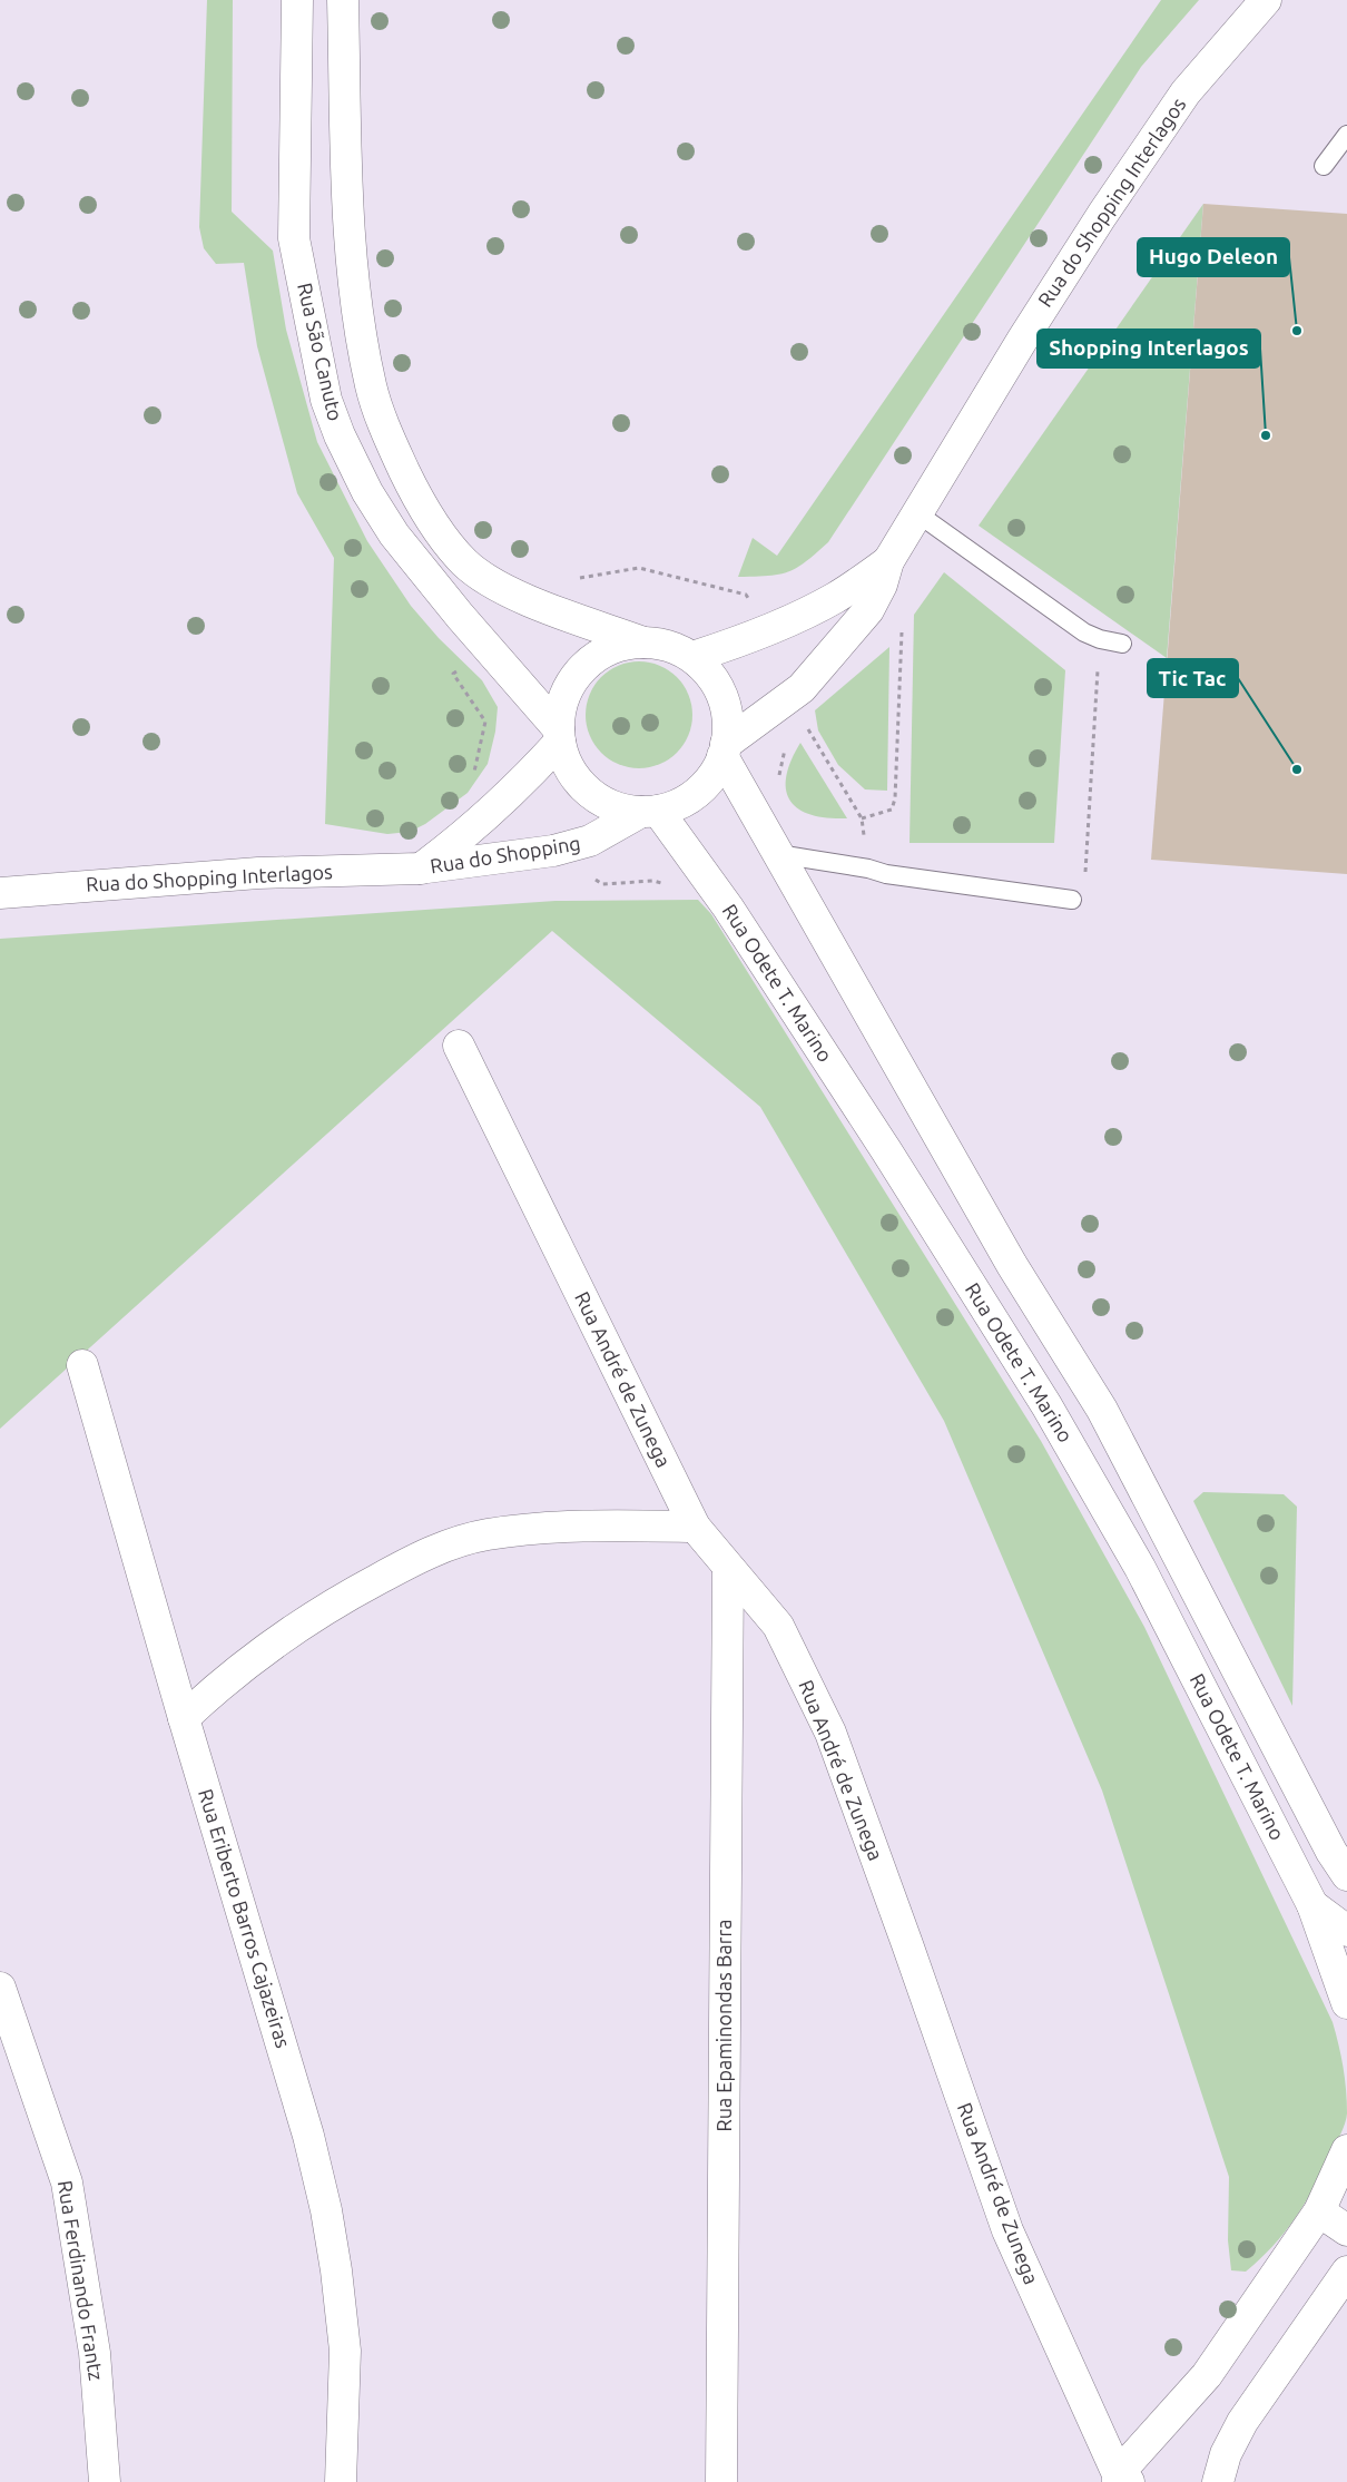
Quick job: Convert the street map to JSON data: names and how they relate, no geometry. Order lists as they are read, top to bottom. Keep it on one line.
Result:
{"streets":{"street":["Rua do Shopping Interlagos","Rua São Canuto","Rua do Shopping","Rua Odete T. Marino","Rua André de Zunega","Rua Eriberto Barros Cajazeiras","Rua Epaminondas Barra","Rua Ferdinando Frantz"]},"crossings":[["Rua do Shopping Interlagos","Rua São Canuto"],["Rua do Shopping Interlagos","Rua do Shopping"],["Rua do Shopping Interlagos","Rua Odete T. Marino"],["Rua São Canuto","Rua do Shopping"],["Rua São Canuto","Rua Odete T. Marino"],["Rua do Shopping","Rua Odete T. Marino"],["Rua André de Zunega","Rua Epaminondas Barra"]],"places":["Hugo Deleon","Shopping Interlagos","Tic Tac"]}
